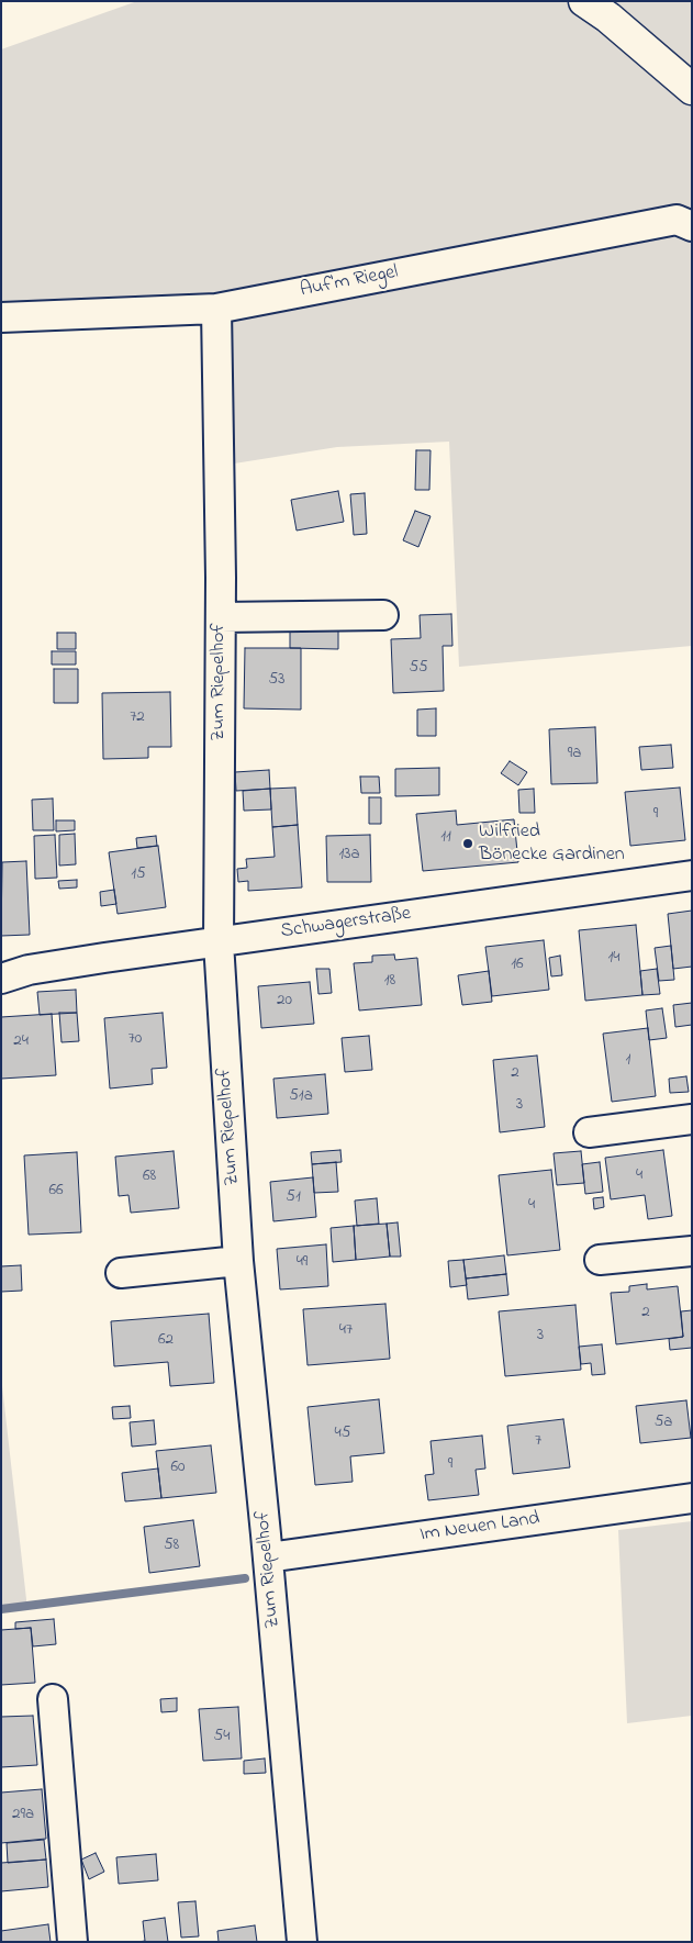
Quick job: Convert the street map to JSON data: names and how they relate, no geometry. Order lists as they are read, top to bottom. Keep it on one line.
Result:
{"streets":{"street":["Auf'm Riegel","Zum Riepelhof","Schwagerstraße","Im Neuen Land"]},"crossings":[["Auf'm Riegel","Zum Riepelhof"],["Zum Riepelhof","Schwagerstraße"],["Zum Riepelhof","Im Neuen Land"]],"places":["Wilfried Bönecke Gardinen"],"house_numbers":["55","53","72","9a","9","11","13a","15","14","16","18","20","70","24","1","2","51a","3","4","68","66","51","4","49","2","47","3","62","5a","45","7","9","60","58","54","29a"]}
